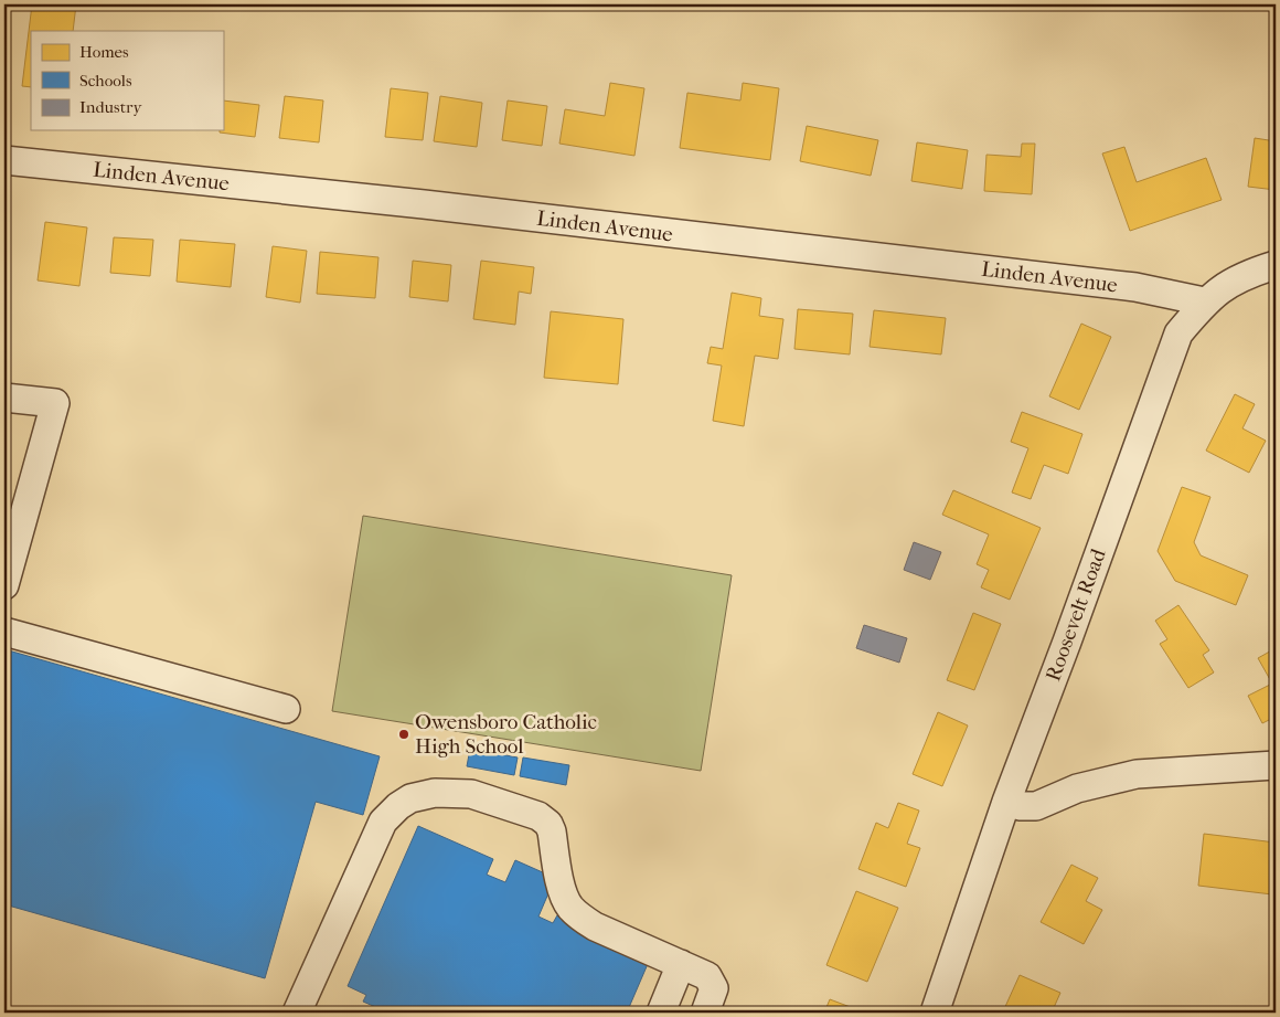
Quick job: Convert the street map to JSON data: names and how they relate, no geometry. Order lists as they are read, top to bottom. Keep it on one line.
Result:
{"streets":{"street":["Linden Avenue","Roosevelt Road"]},"crossings":[["Linden Avenue","Roosevelt Road"]],"places":["Owensboro Catholic High School"],"legend":["Homes","Schools","Industry"]}
